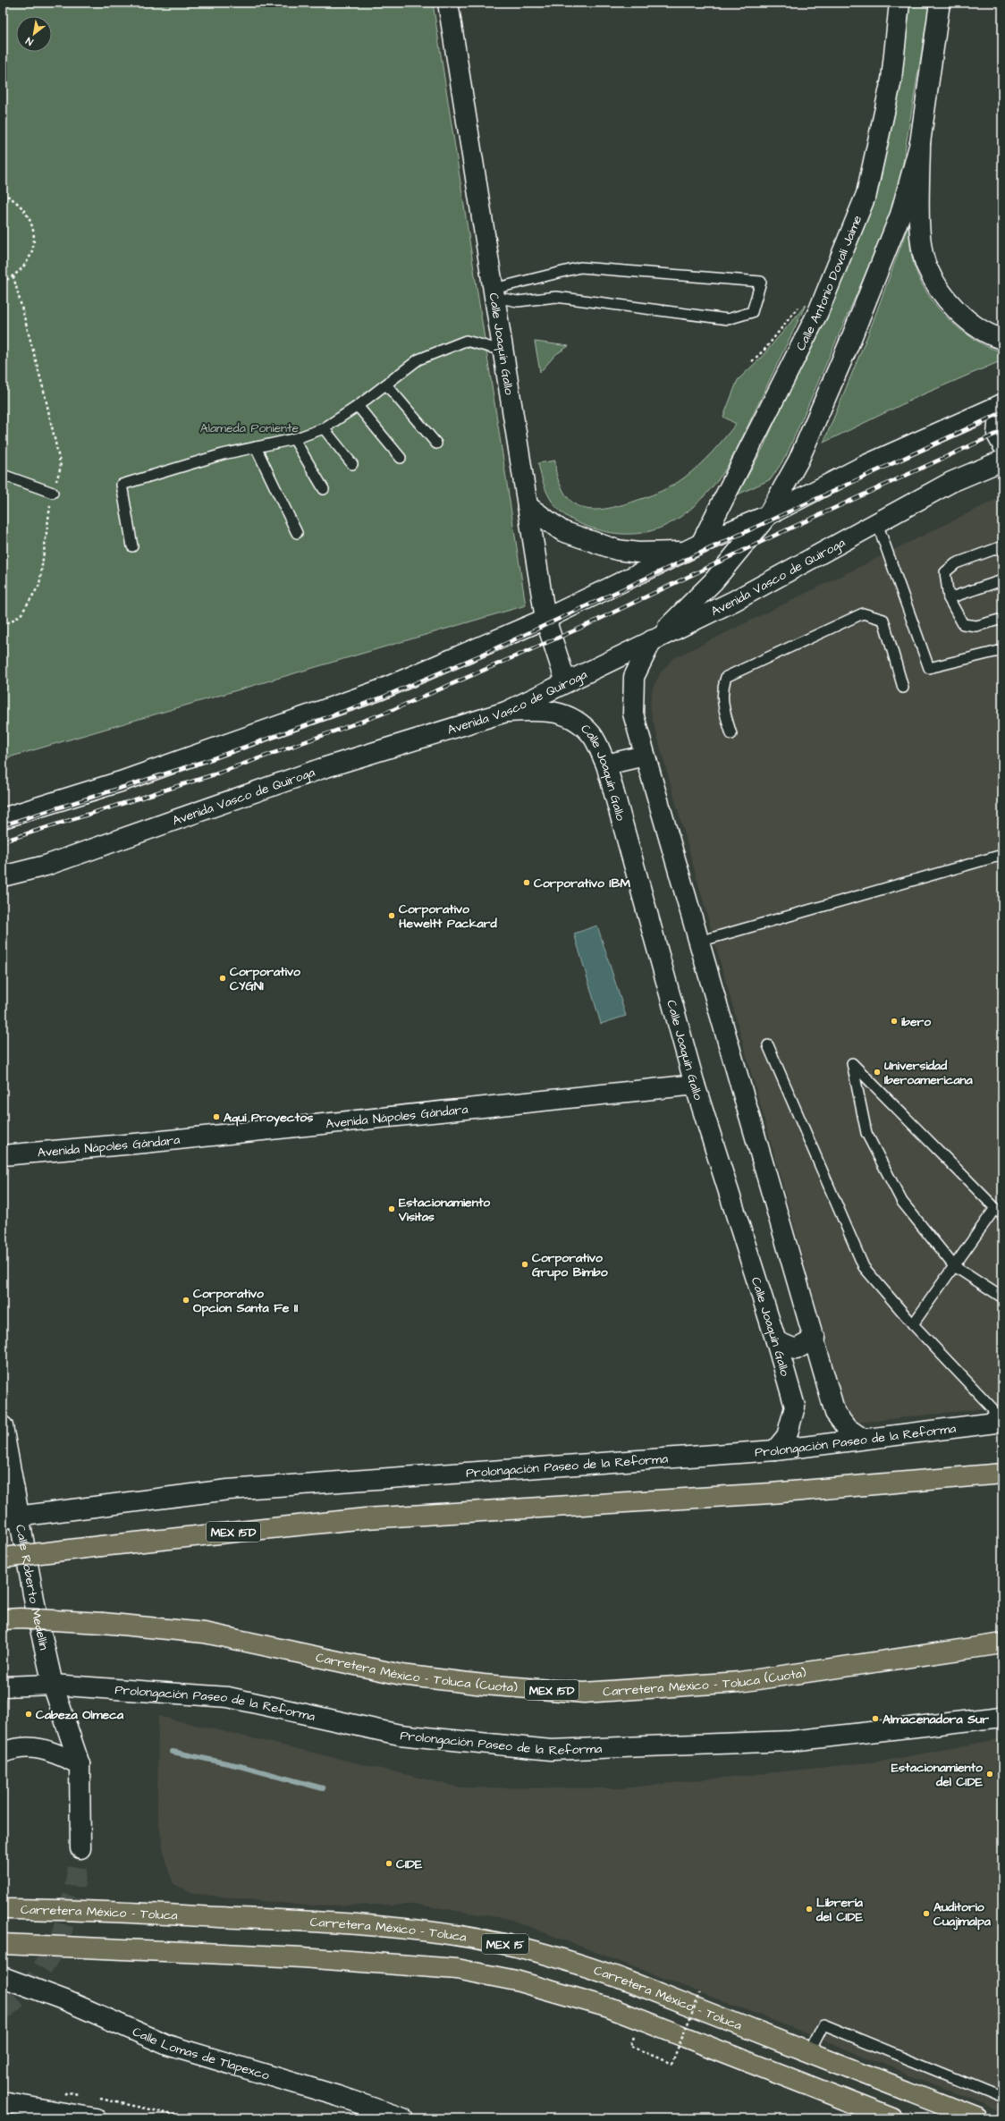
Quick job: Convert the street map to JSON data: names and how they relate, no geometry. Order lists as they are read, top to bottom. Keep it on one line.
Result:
{"streets":{"main road":["MEX 15D","Carretera México - Toluca (Cuota)","Carretera México - Toluca","MEX 15"],"street":["Calle Antonio Dovalí Jaime","Calle Joaquín Gallo","Avenida Vasco de Quiroga","Avenida Nápoles Gándara","Prolongación Paseo de la Reforma","Calle Roberto Medellín","Calle Lomas de Tlapexco"]},"crossings":[["Calle Joaquín Gallo","Avenida Vasco de Quiroga"],["Calle Joaquín Gallo","Avenida Nápoles Gándara"],["Calle Joaquín Gallo","Prolongación Paseo de la Reforma"],["Prolongación Paseo de la Reforma","Calle Roberto Medellín"]],"parks":["Alameda Poniente"],"places":["Corporativo IBM","Corporativo Heweltt Packard","Corporativo CYGNI","ibero","Universidad Iberoamericana","Aquí Proyectos","Estacionamiento Visitas","Corporativo Grupo Bimbo","Corporativo Opcion Santa Fe II","Cabeza Olmeca","Almacenadora Sur","Estacionamiento del CIDE","CIDE","Librería del CIDE","Auditorio Cuajimalpa"],"north":"bottom left"}
